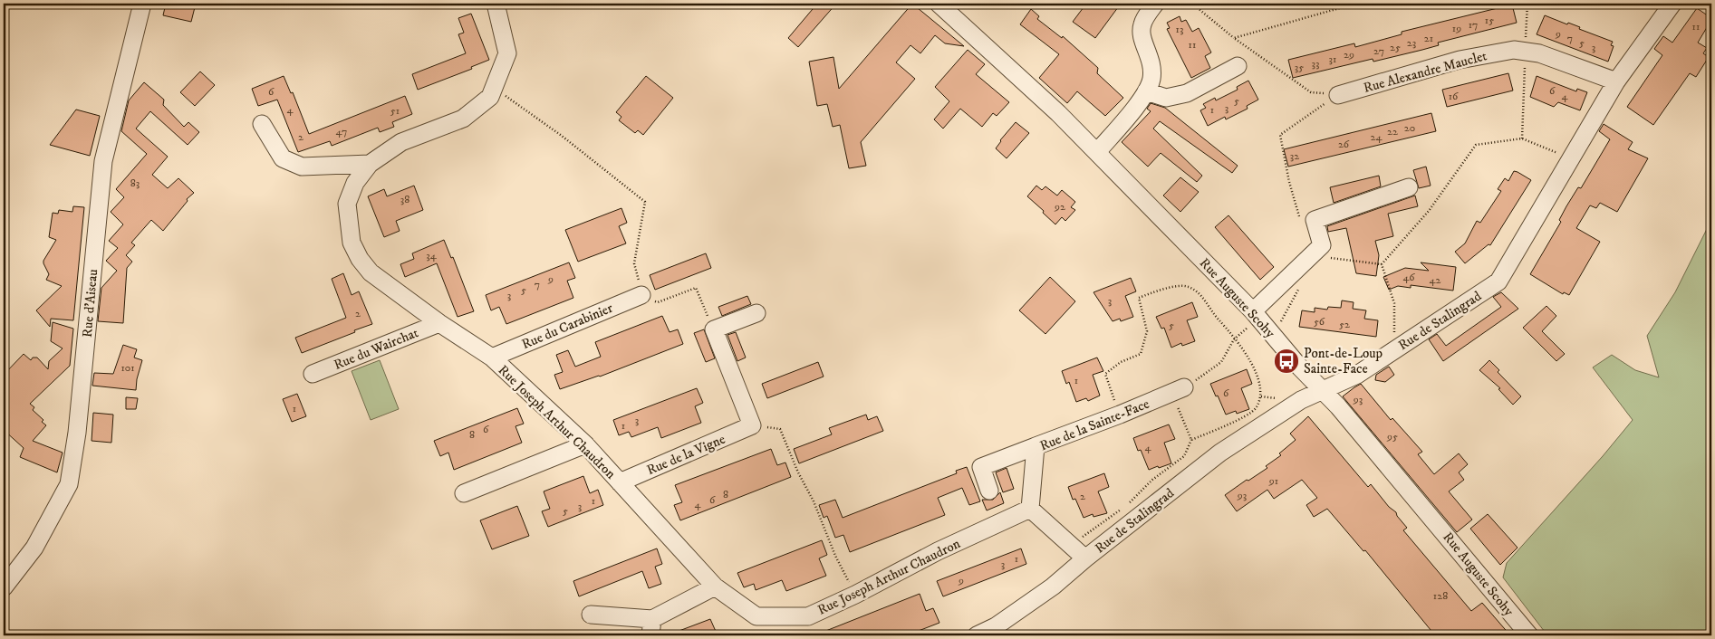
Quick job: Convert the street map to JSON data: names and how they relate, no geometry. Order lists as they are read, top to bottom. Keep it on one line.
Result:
{"streets":{"street":["Rue Alexandre Mauclet","Rue Auguste Scohy","Rue d'Aiseau","Rue de Stalingrad","Rue du Carabinier","Rue du Wairchat","Rue Joseph Arthur Chaudron","Rue de la Sainte-Face","Rue de la Vigne"]},"crossings":[["Rue Alexandre Mauclet","Rue de Stalingrad"],["Rue Auguste Scohy","Rue de Stalingrad"],["Rue du Carabinier","Rue Joseph Arthur Chaudron"],["Rue du Wairchat","Rue Joseph Arthur Chaudron"],["Rue Joseph Arthur Chaudron","Rue de la Sainte-Face"],["Rue Joseph Arthur Chaudron","Rue de la Vigne"]],"places":{"bus stop":["Pont-de-Loup Sainte-Face"]},"house_numbers":["15","17","11","19","13","9","21","7","23","5","11","25","3","27","29","31","33","35","6","6","16","4","5","3","4","1","51","20","47","22","2","24","26","32","83","38","92","34","46","9","42","7","5","3","3","2","56","52","5","101","1","6","93","1","3","1","6","8","95","4","91","8","93","2","6","1","4","3","5","1","3","9","128"]}
